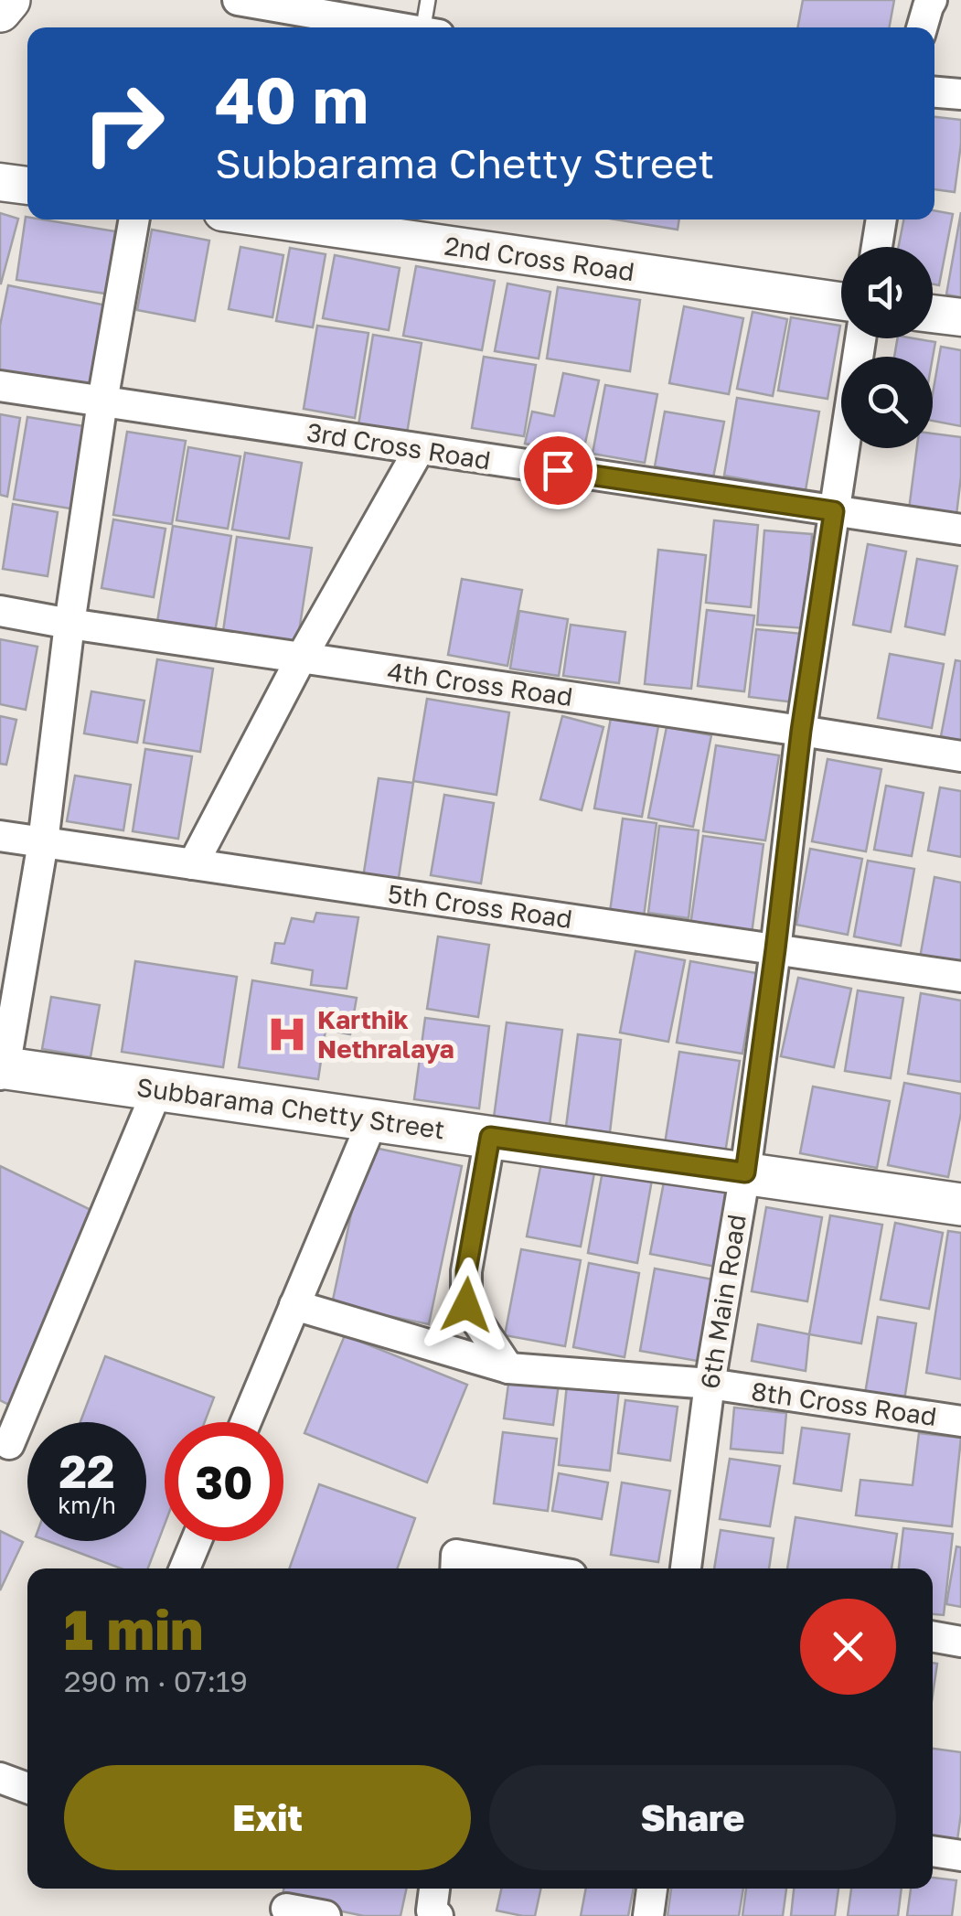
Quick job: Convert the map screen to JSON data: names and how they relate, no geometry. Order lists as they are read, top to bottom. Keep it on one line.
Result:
{"streets":{"main road":["Subbarama Chetty Street"],"street":["2nd Cross Road","3rd Cross Road","4th Cross Road","5th Cross Road","6th Main Road","8th Cross Road"]},"crossings":[["3rd Cross Road","6th Main Road"],["4th Cross Road","6th Main Road"],["5th Cross Road","6th Main Road"],["Subbarama Chetty Street","6th Main Road"],["6th Main Road","8th Cross Road"]],"places":{"hospital":["Karthik Nethralaya"]},"page":{"turn":["40 m","Subbarama Chetty Street"],"speed":"22 km/h","limit":"30","heading":["1 min","290 m · 07:19"],"buttons":["Exit","Share"]}}
